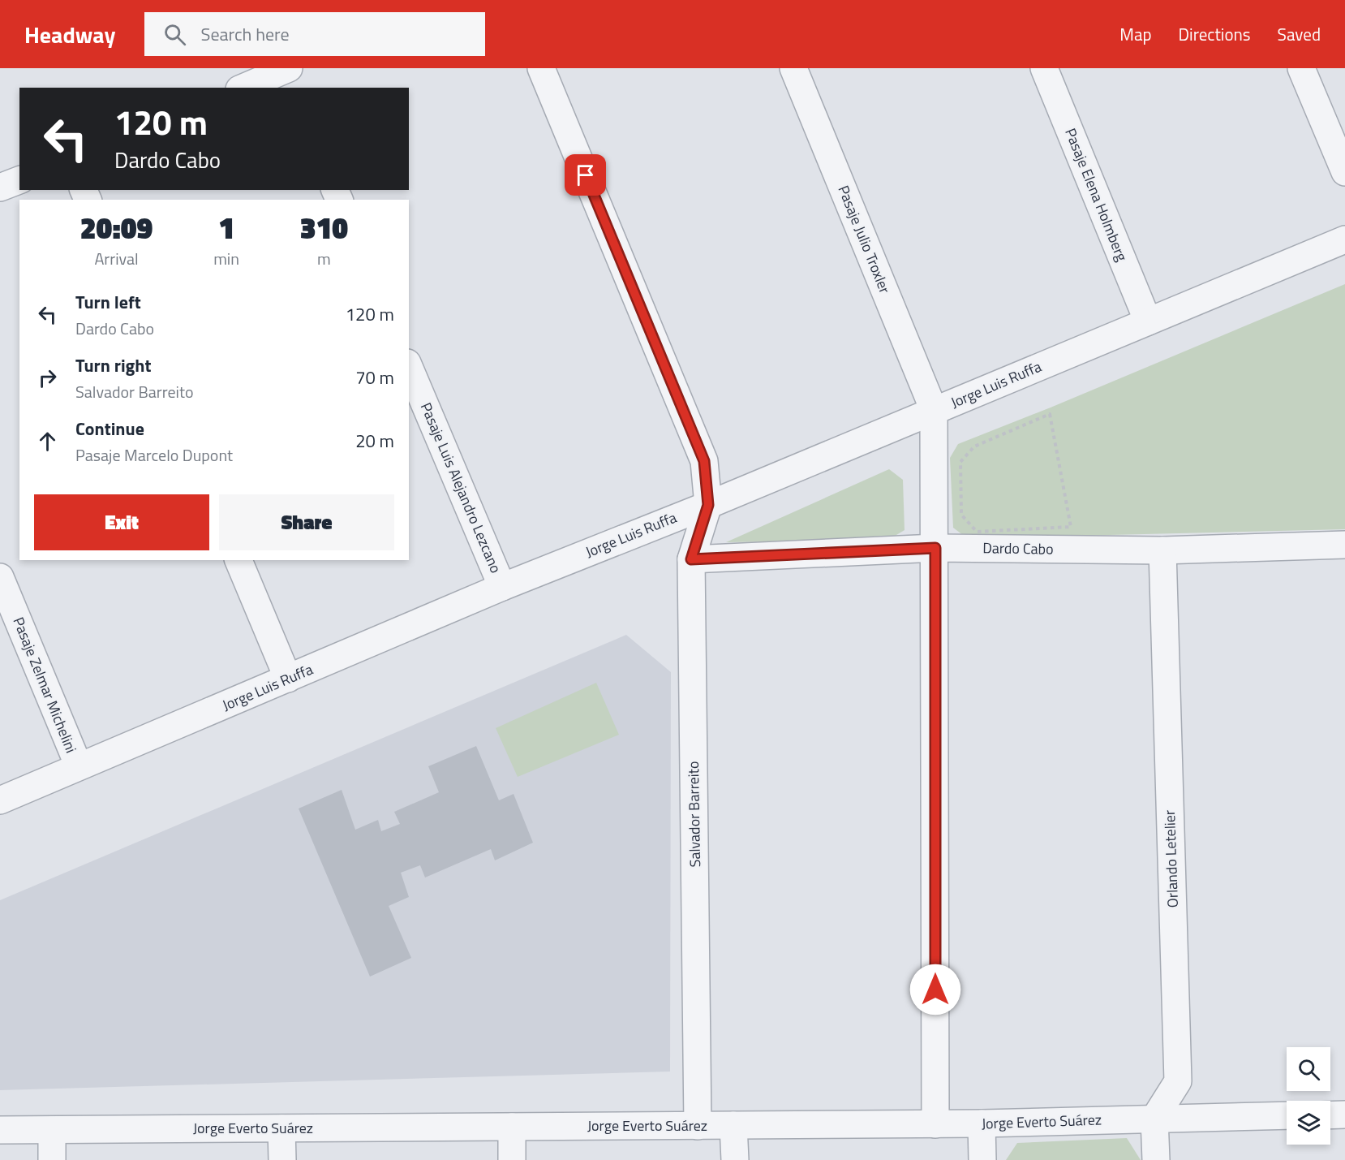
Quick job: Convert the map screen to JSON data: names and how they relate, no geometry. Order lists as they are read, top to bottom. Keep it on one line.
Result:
{"streets":{"street":["Pasaje Elena Holmberg","Pasaje Julio Troxler","Jorge Luis Ruffa","Pasaje Luis Alejandro Lezcano","Dardo Cabo","Pasaje Zelmar Michelini","Salvador Barreito","Orlando Letelier","Jorge Everto Suárez"]},"crossings":[["Pasaje Elena Holmberg","Jorge Luis Ruffa"],["Pasaje Julio Troxler","Jorge Luis Ruffa"],["Jorge Luis Ruffa","Pasaje Luis Alejandro Lezcano"],["Jorge Luis Ruffa","Pasaje Zelmar Michelini"],["Jorge Luis Ruffa","Salvador Barreito"],["Dardo Cabo","Salvador Barreito"],["Dardo Cabo","Orlando Letelier"],["Salvador Barreito","Jorge Everto Suárez"],["Orlando Letelier","Jorge Everto Suárez"]],"page":{"header":"Headway","search":"Search here","nav":["Map","Directions","Saved"],"turn":["120 m","Dardo Cabo"],"eta":["20:09","Arrival","1","min","310","m"],"list":[{"name":"Turn left","note":"Dardo Cabo","value":"120 m"},{"name":"Turn right","note":"Salvador Barreito","value":"70 m"},{"name":"Continue","note":"Pasaje Marcelo Dupont","value":"20 m"}],"buttons":["Exit","Share"]}}
